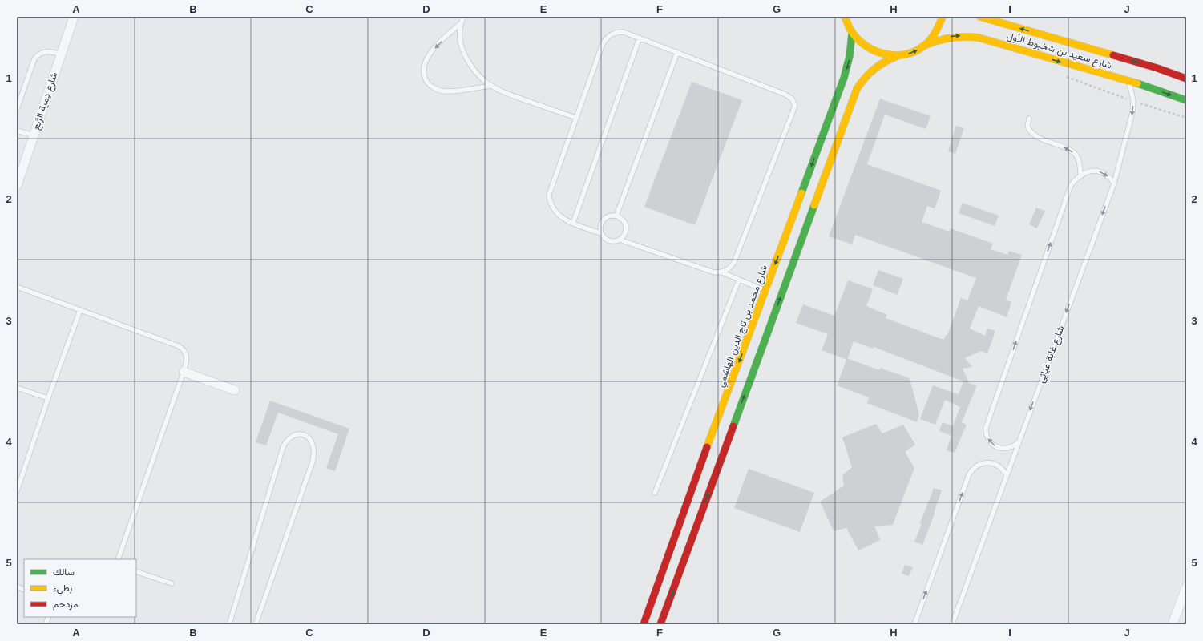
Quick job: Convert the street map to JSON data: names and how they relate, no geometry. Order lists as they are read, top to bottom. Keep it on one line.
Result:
{"streets":{"street":["شارع سعيد بن شخبوط الأول","شارع دِمية الرَّبع","شارع محمد بن تاج الدين الهاشمي"],"lane":["شارع غابة غيَاثِي"]},"crossings":[["شارع سعيد بن شخبوط الأول","شارع غابة غيَاثِي"]],"one_way":["شارع غابة غيَاثِي"],"legend":["سالك","بطيء","مزدحم"],"grid":{"columns":["A","B","C","D","E","F","G","H","I","J"],"rows":["1","2","3","4","5"]}}
